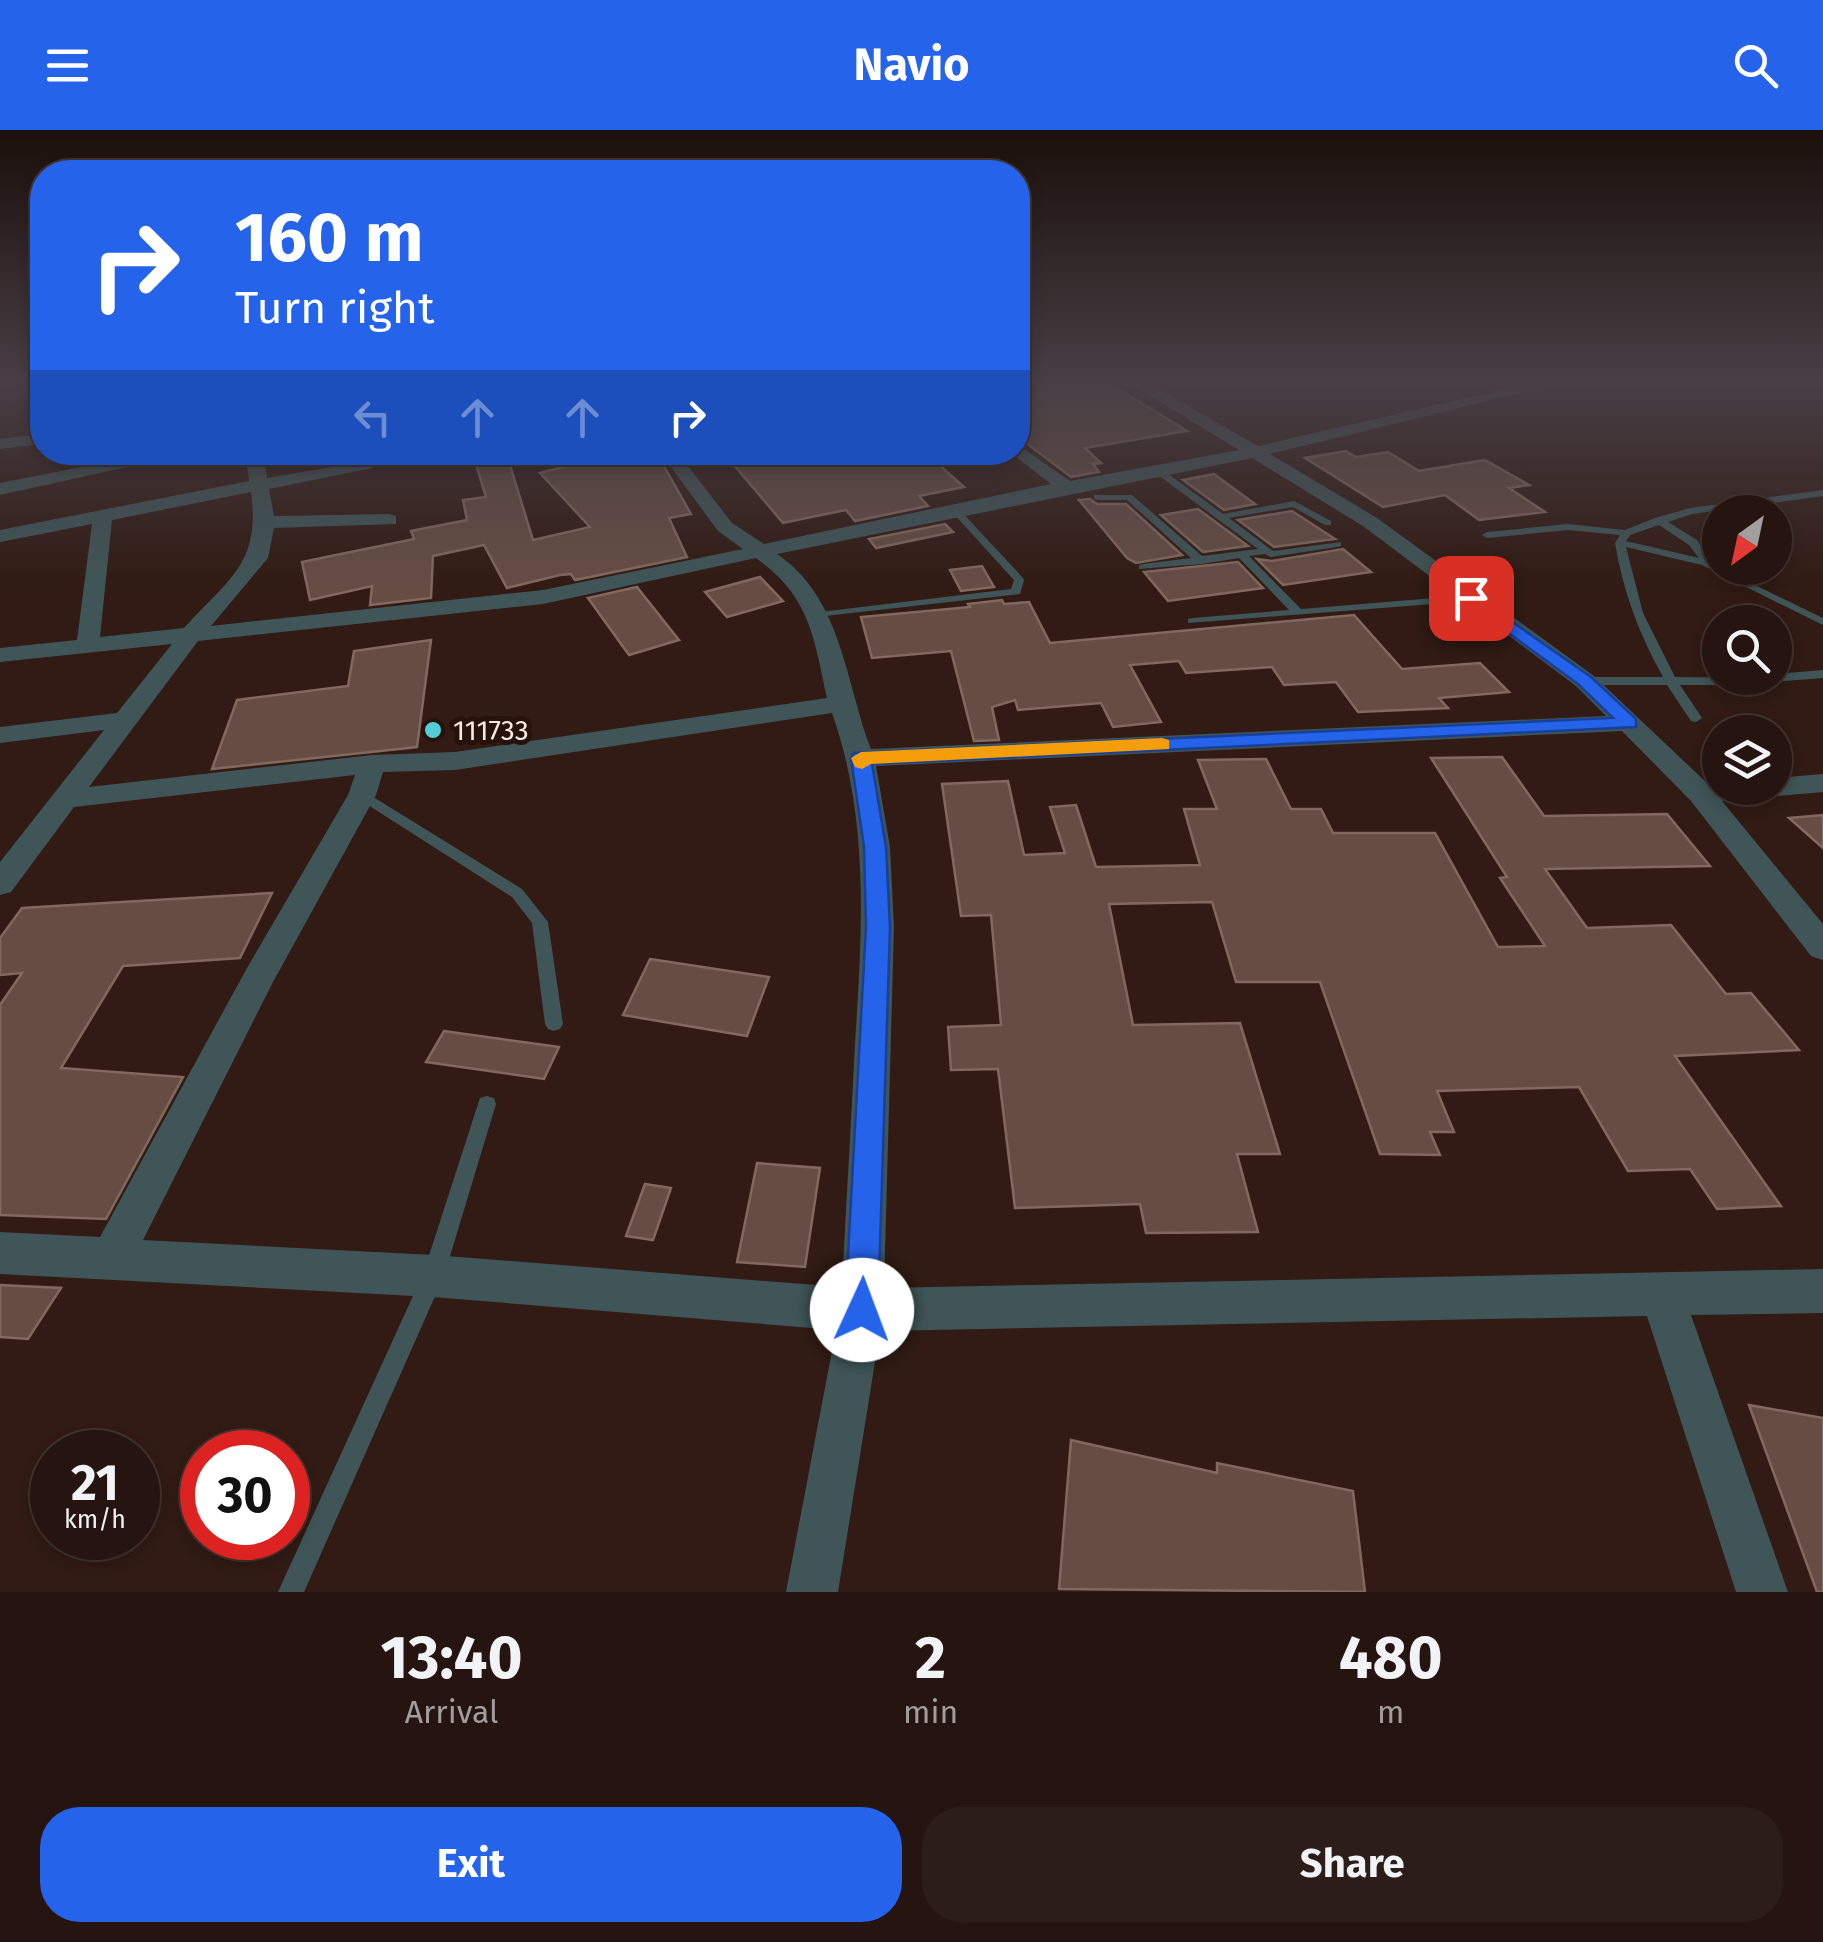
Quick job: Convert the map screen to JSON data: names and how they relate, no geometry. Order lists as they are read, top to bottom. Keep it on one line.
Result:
{"places":["111733"],"north":"bottom left","page":{"header":"Navio","turn":["160 m","Turn right"],"speed":"21 km/h","limit":"30","eta":["13:40","Arrival","2","min","480","m"],"buttons":["Exit","Share"]}}
